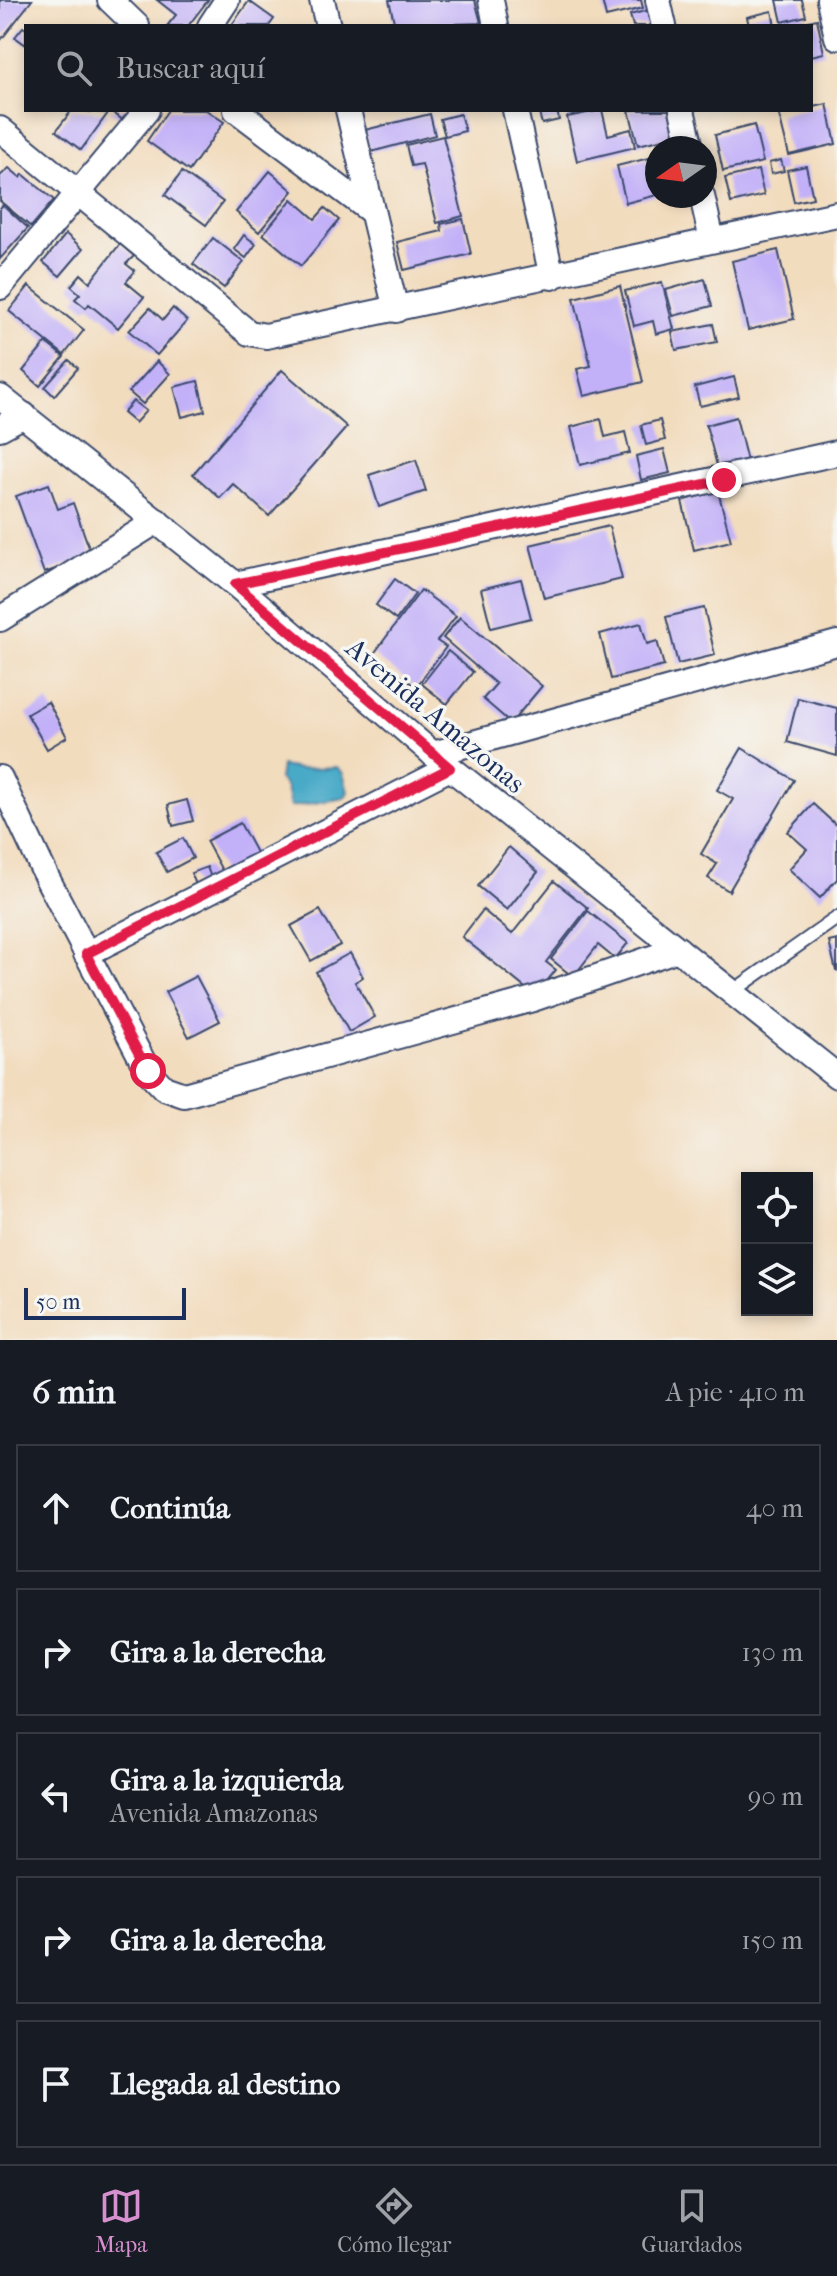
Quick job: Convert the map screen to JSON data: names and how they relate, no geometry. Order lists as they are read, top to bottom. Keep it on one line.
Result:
{"streets":{"street":["Avenida Amazonas"]},"scale_bar":"50 m","north":"left","page":{"search":"Buscar aquí","scale":"50 m","heading":["6 min","A pie · 410 m"],"list":[["Continúa","40 m"],["Gira a la derecha","130 m"],["Gira a la izquierda","Avenida Amazonas","90 m"],["Gira a la derecha","150 m"],"Llegada al destino"],"nav":["Mapa","Cómo llegar","Guardados"]}}
